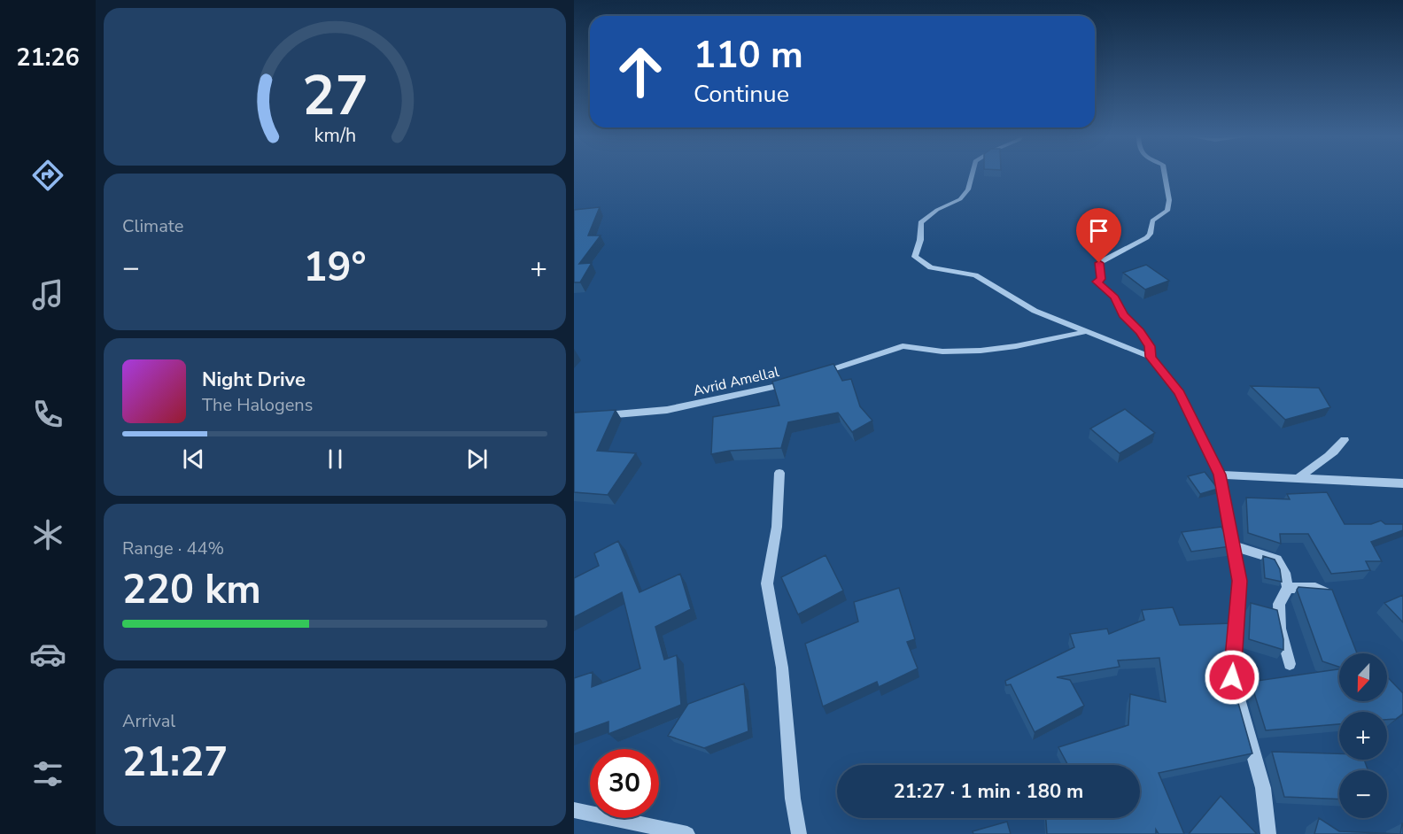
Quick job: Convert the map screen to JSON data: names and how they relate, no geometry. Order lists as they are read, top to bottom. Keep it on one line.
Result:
{"streets":{"street":["Avrid Amellal"]},"north":"bottom","page":{"tabs":"21:26","turn":["110 m","Continue"],"tile":["Climate",["Range · 44%","220 km"],["Arrival","21:27"]],"heat":["−","19°","+"],"song":["Night Drive","The Halogens"],"map_buttons":["+","−"],"limit":"30","trip":"21:27 · 1 min · 180 m","gauge":["27","km/h"]}}
